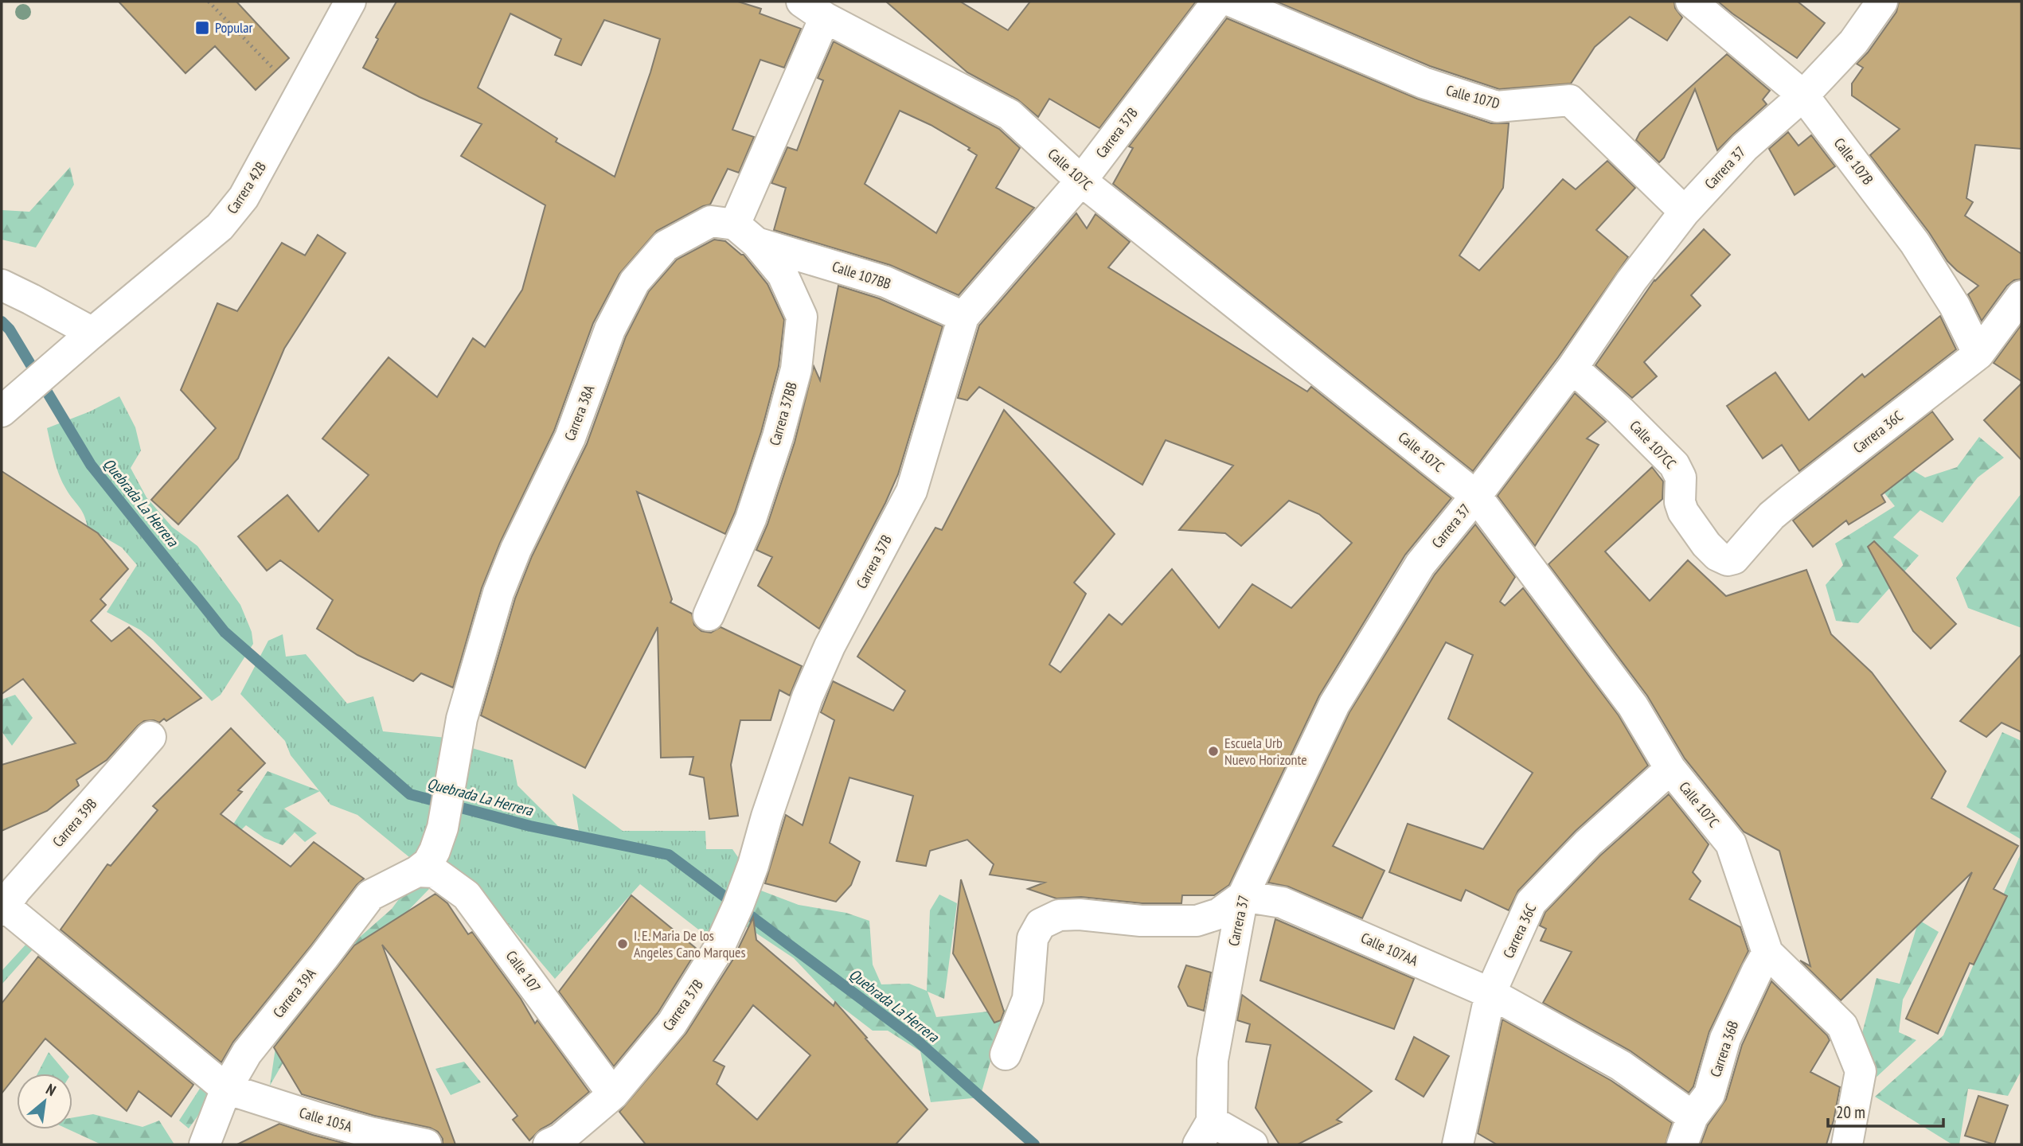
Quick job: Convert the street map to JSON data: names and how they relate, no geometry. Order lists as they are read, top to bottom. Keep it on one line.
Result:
{"streets":{"street":["Calle 107D","Carrera 37B","Calle 107B","Carrera 37","Calle 107C","Carrera 42B","Calle 107BB","Carrera 38A","Carrera 37BB","Carrera 36C","Calle 107CC","Carrera 39B","Calle 107AA","Calle 107","Carrera 39A","Carrera 36B","Calle 105A"]},"crossings":[["Calle 107D","Carrera 37"],["Carrera 37B","Calle 107C"],["Carrera 37B","Calle 107BB"],["Carrera 37B","Calle 107"],["Calle 107B","Carrera 37"],["Calle 107B","Carrera 36C"],["Carrera 37","Calle 107C"],["Carrera 37","Calle 107CC"],["Carrera 37","Calle 107AA"],["Calle 107C","Carrera 36C"],["Calle 107C","Carrera 36B"],["Calle 107BB","Carrera 38A"],["Calle 107BB","Carrera 37BB"],["Carrera 38A","Carrera 37BB"],["Carrera 38A","Calle 107"],["Carrera 38A","Carrera 39A"],["Carrera 36C","Calle 107CC"],["Carrera 36C","Calle 107AA"],["Calle 107AA","Carrera 36B"],["Calle 107","Carrera 39A"],["Carrera 39A","Calle 105A"]],"water":["Quebrada La Herrera"],"places":{"transit":["Popular"],"other":["Escuela Urb Nuevo Horizonte","I. E. Maria De los Angeles Cano Marques"]},"scale_bar":"20 m","north":"top right"}
